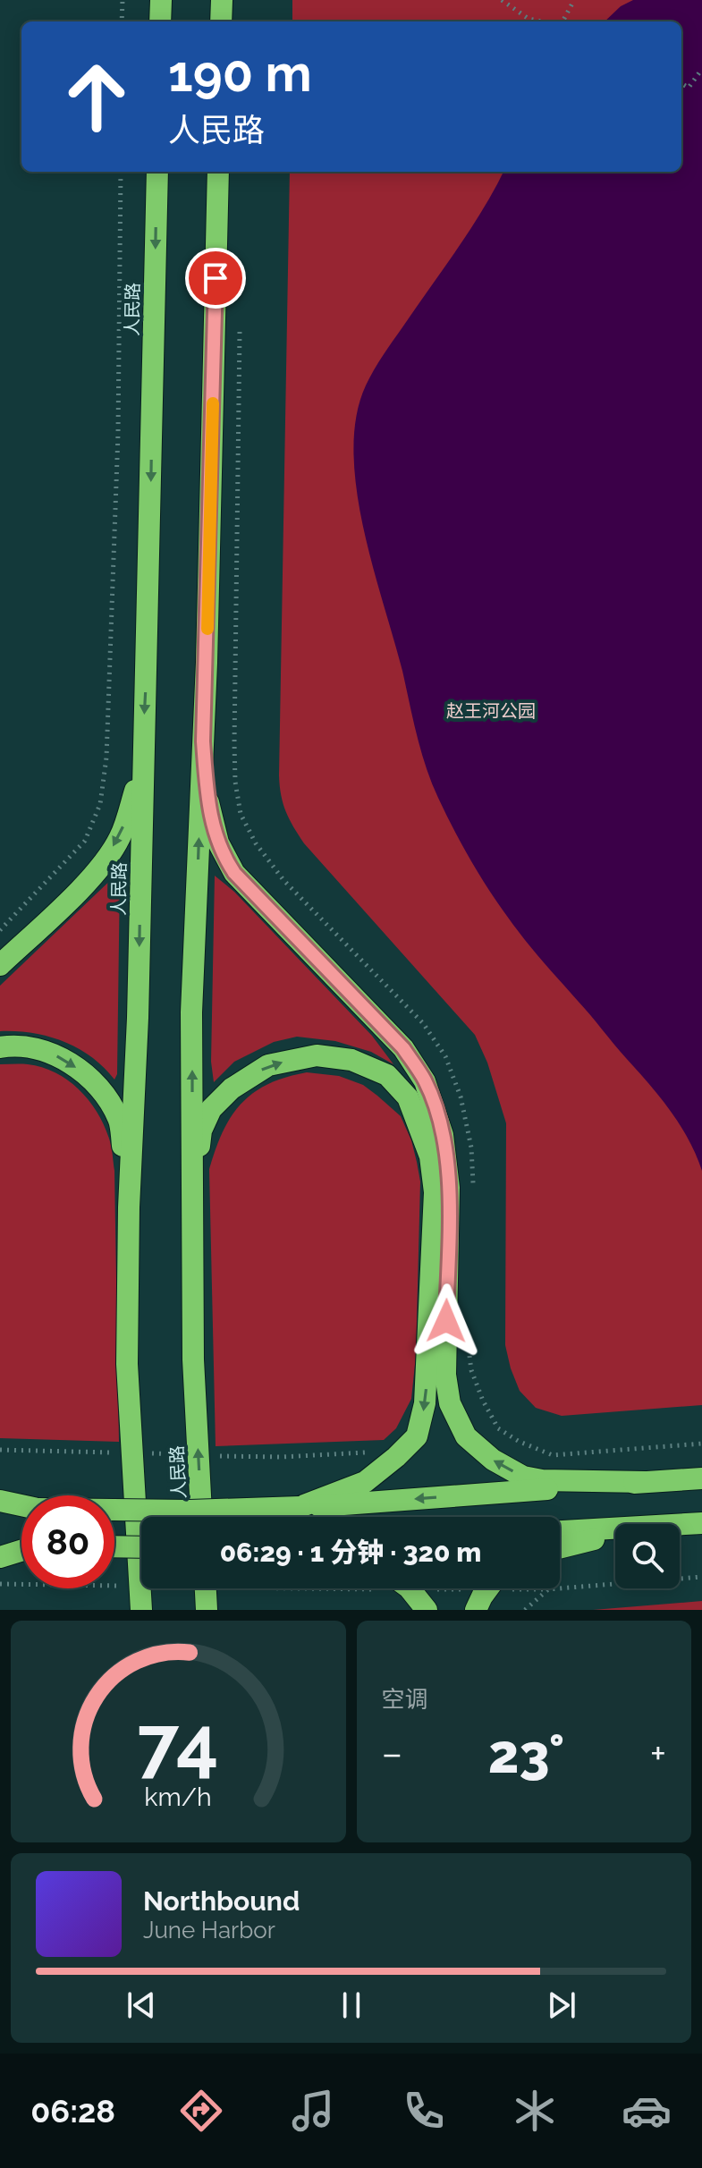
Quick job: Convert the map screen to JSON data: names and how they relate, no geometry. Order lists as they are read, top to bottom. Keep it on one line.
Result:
{"streets":{"highway":["人民路"]},"parks":["赵王河公园"],"page":{"turn":["190 m","人民路"],"limit":"80","trip":"06:29 · 1 分钟 · 320 m","tile":"空调","heat":["−","23°","+"],"song":["Northbound","June Harbor"],"tabs":"06:28","gauge":["74","km/h"]}}
